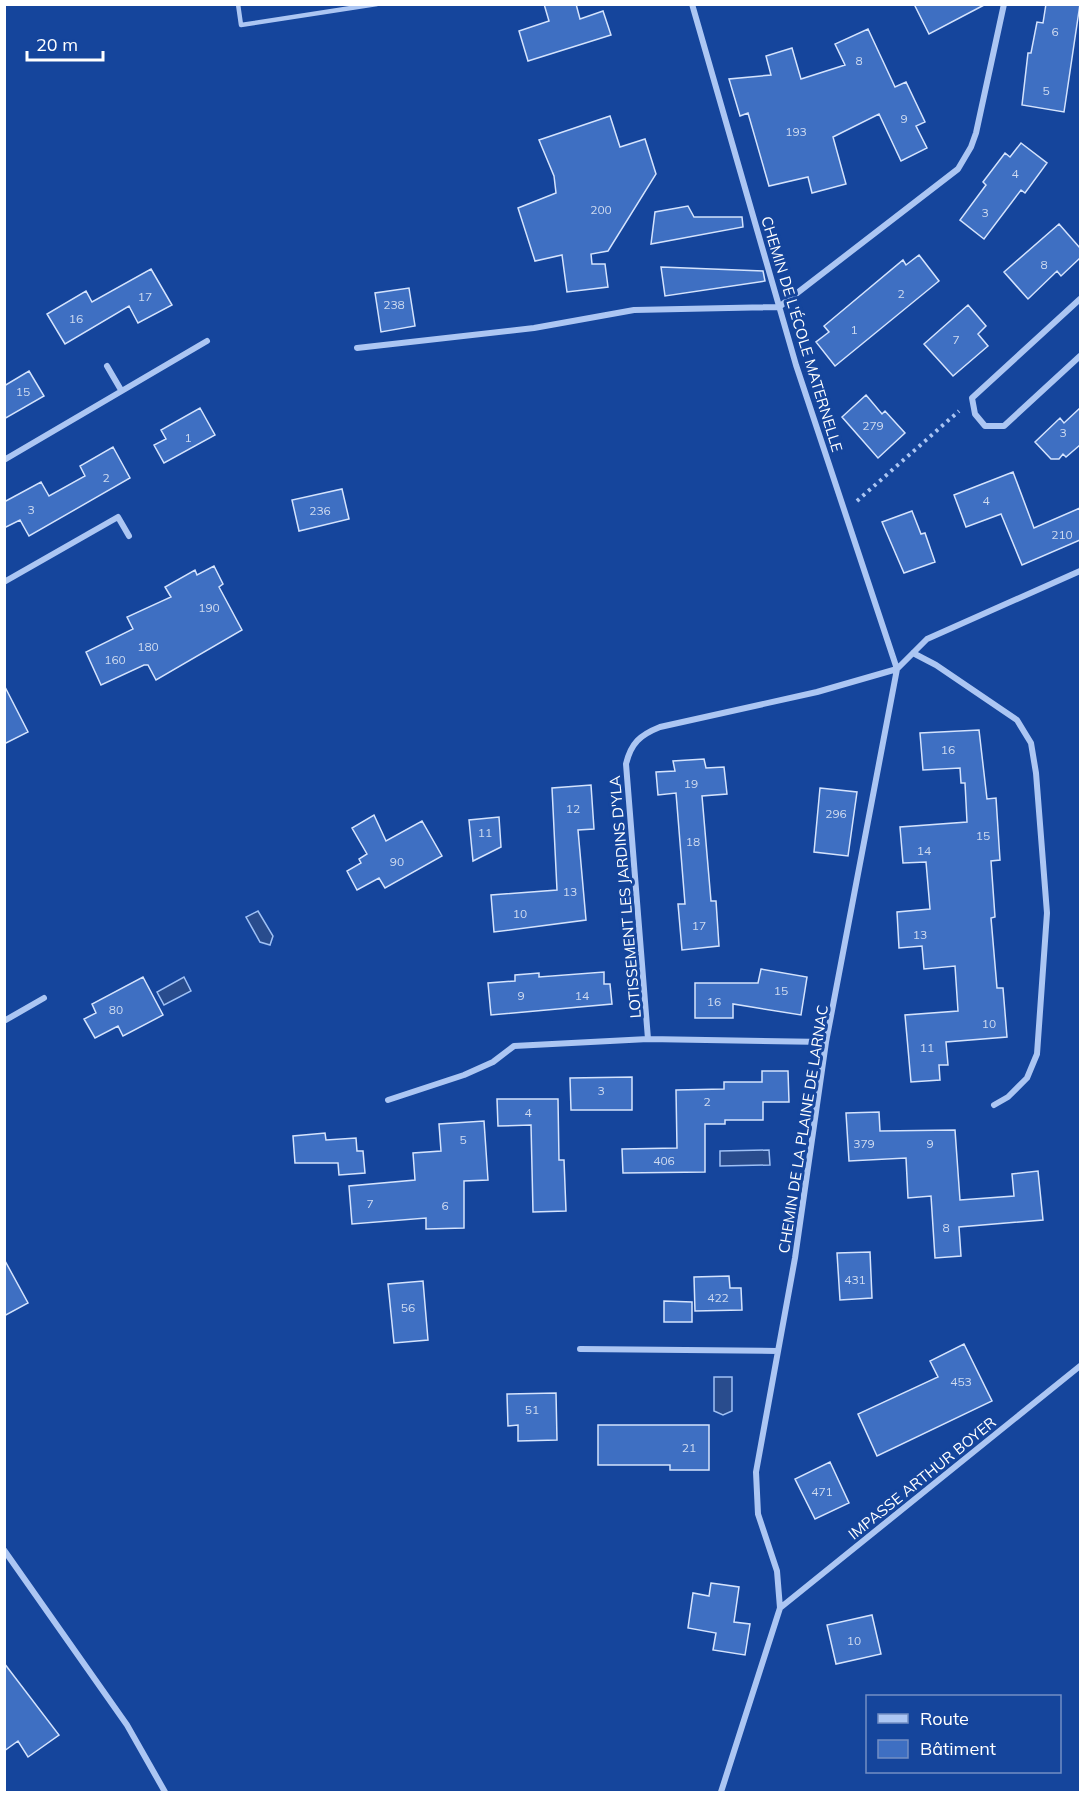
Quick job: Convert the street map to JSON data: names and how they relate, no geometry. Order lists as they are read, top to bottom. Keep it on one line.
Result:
{"streets":{"street":["CHEMIN DE L'ÉCOLE MATERNELLE","LOTISSEMENT LES JARDINS D'YLA","CHEMIN DE LA PLAINE DE LARNAC","IMPASSE ARTHUR BOYER"]},"crossings":[["CHEMIN DE L'ÉCOLE MATERNELLE","LOTISSEMENT LES JARDINS D'YLA"],["CHEMIN DE L'ÉCOLE MATERNELLE","CHEMIN DE LA PLAINE DE LARNAC"],["LOTISSEMENT LES JARDINS D'YLA","CHEMIN DE LA PLAINE DE LARNAC"],["CHEMIN DE LA PLAINE DE LARNAC","IMPASSE ARTHUR BOYER"]],"house_numbers":["6","8","5","9","193","4","200","3","8","2","17","238","16","1","7","15","279","3","1","2","4","3","236","210","190","180","160","16","19","12","296","11","15","18","14","90","13","10","17","13","15","9","14","16","80","10","11","3","2","4","5","379","9","406","7","6","8","431","422","56","453","51","21","471","10"],"legend":["Route","Bâtiment"],"scale_bar":"20 m"}
